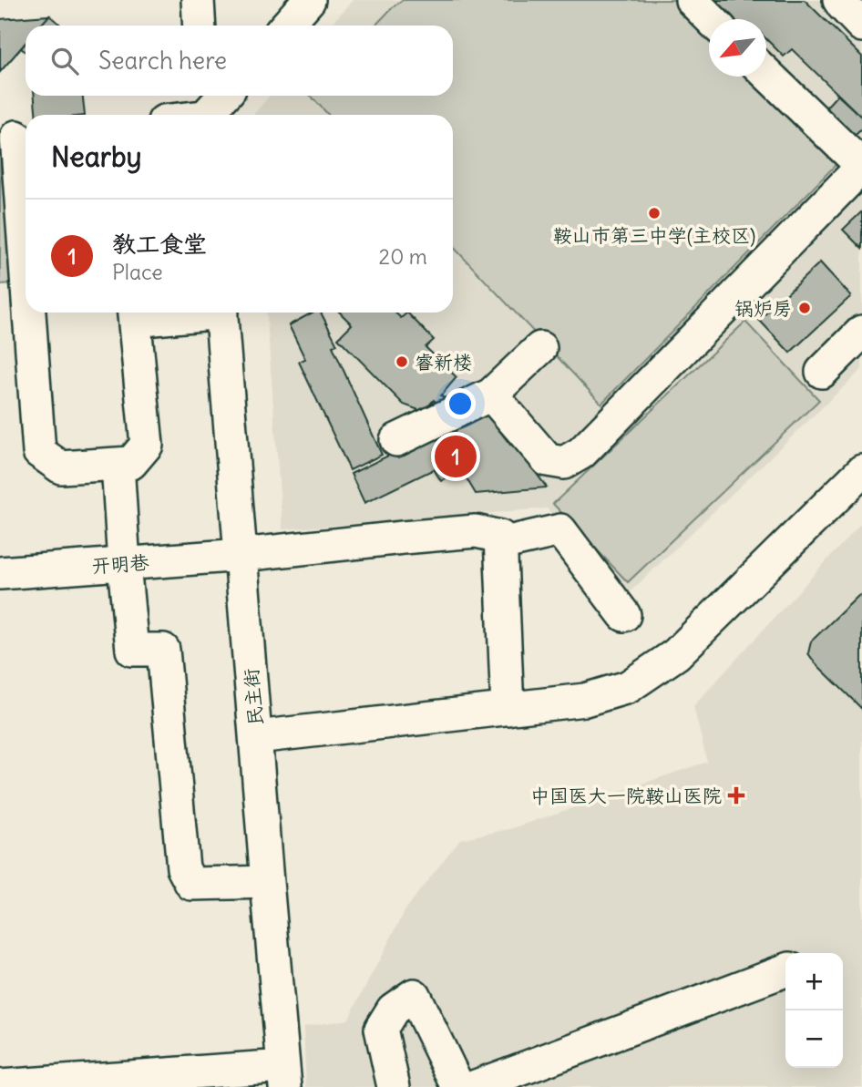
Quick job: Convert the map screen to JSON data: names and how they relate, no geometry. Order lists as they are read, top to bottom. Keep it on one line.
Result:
{"streets":{"street":["开明巷","民主街"]},"crossings":[["开明巷","民主街"]],"places":{"other":["鞍山市第三中学(主校区)","锅炉房","睿新楼"],"health":["中国医大一院鞍山医院"]},"north":"bottom left","page":{"search":"Search here","heading":"Nearby","list":[{"mark":"1","name":"教工食堂","note":"Place","value":"20 m"}],"pins":"1","map_buttons":["+","−"]}}
